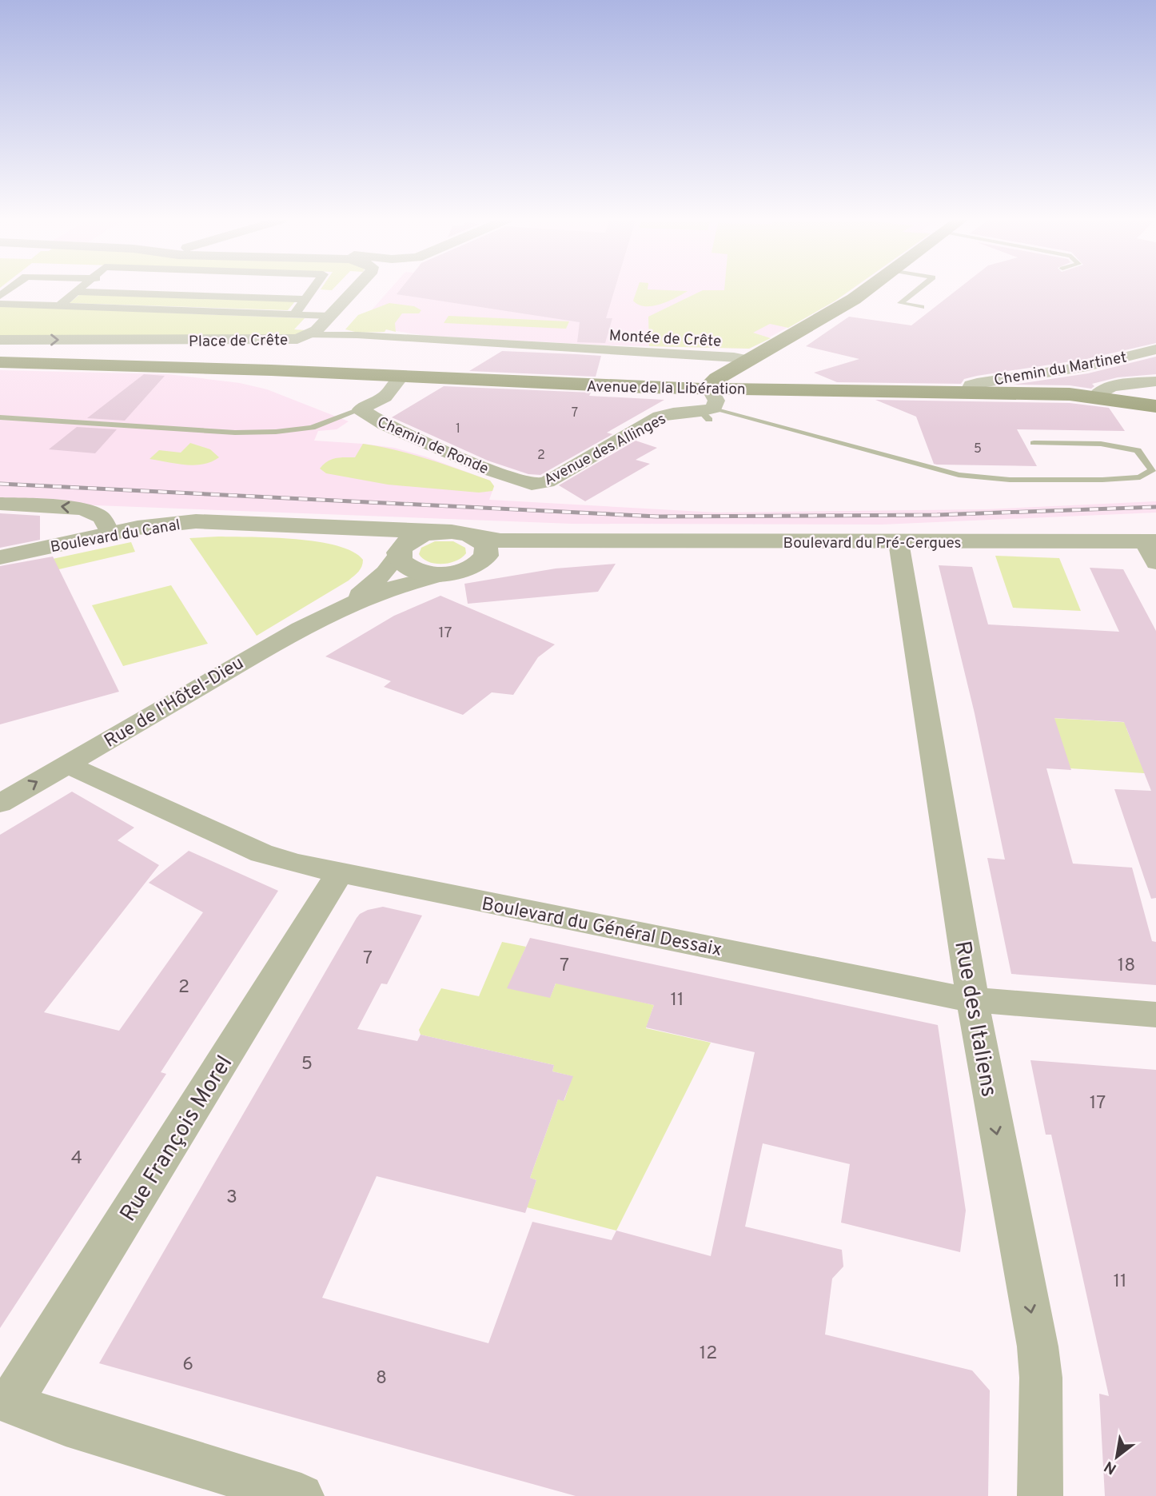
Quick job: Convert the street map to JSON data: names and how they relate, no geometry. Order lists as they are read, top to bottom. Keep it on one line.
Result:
{"streets":{"main road":["Avenue de la Libération"],"street":["Montée de Crête","Place de Crête","Chemin du Martinet","Chemin de Ronde","Avenue des Allinges","Boulevard du Canal","Boulevard du Pré-Cergues","Rue de l'Hôtel-Dieu","Boulevard du Général Dessaix","Rue des Italiens","Rue François Morel"]},"crossings":[["Montée de Crête","Place de Crête"],["Chemin du Martinet","Avenue de la Libération"],["Avenue de la Libération","Chemin de Ronde"],["Avenue de la Libération","Avenue des Allinges"],["Chemin de Ronde","Avenue des Allinges"],["Boulevard du Canal","Rue de l'Hôtel-Dieu"],["Boulevard du Pré-Cergues","Rue de l'Hôtel-Dieu"],["Boulevard du Pré-Cergues","Rue des Italiens"],["Rue de l'Hôtel-Dieu","Boulevard du Général Dessaix"],["Boulevard du Général Dessaix","Rue des Italiens"],["Boulevard du Général Dessaix","Rue François Morel"]],"one_way":["Rue des Italiens"],"house_numbers":["7","1","5","2","17","7","7","18","2","11","5","17","4","3","11","12","6","8"],"north":"bottom left"}
